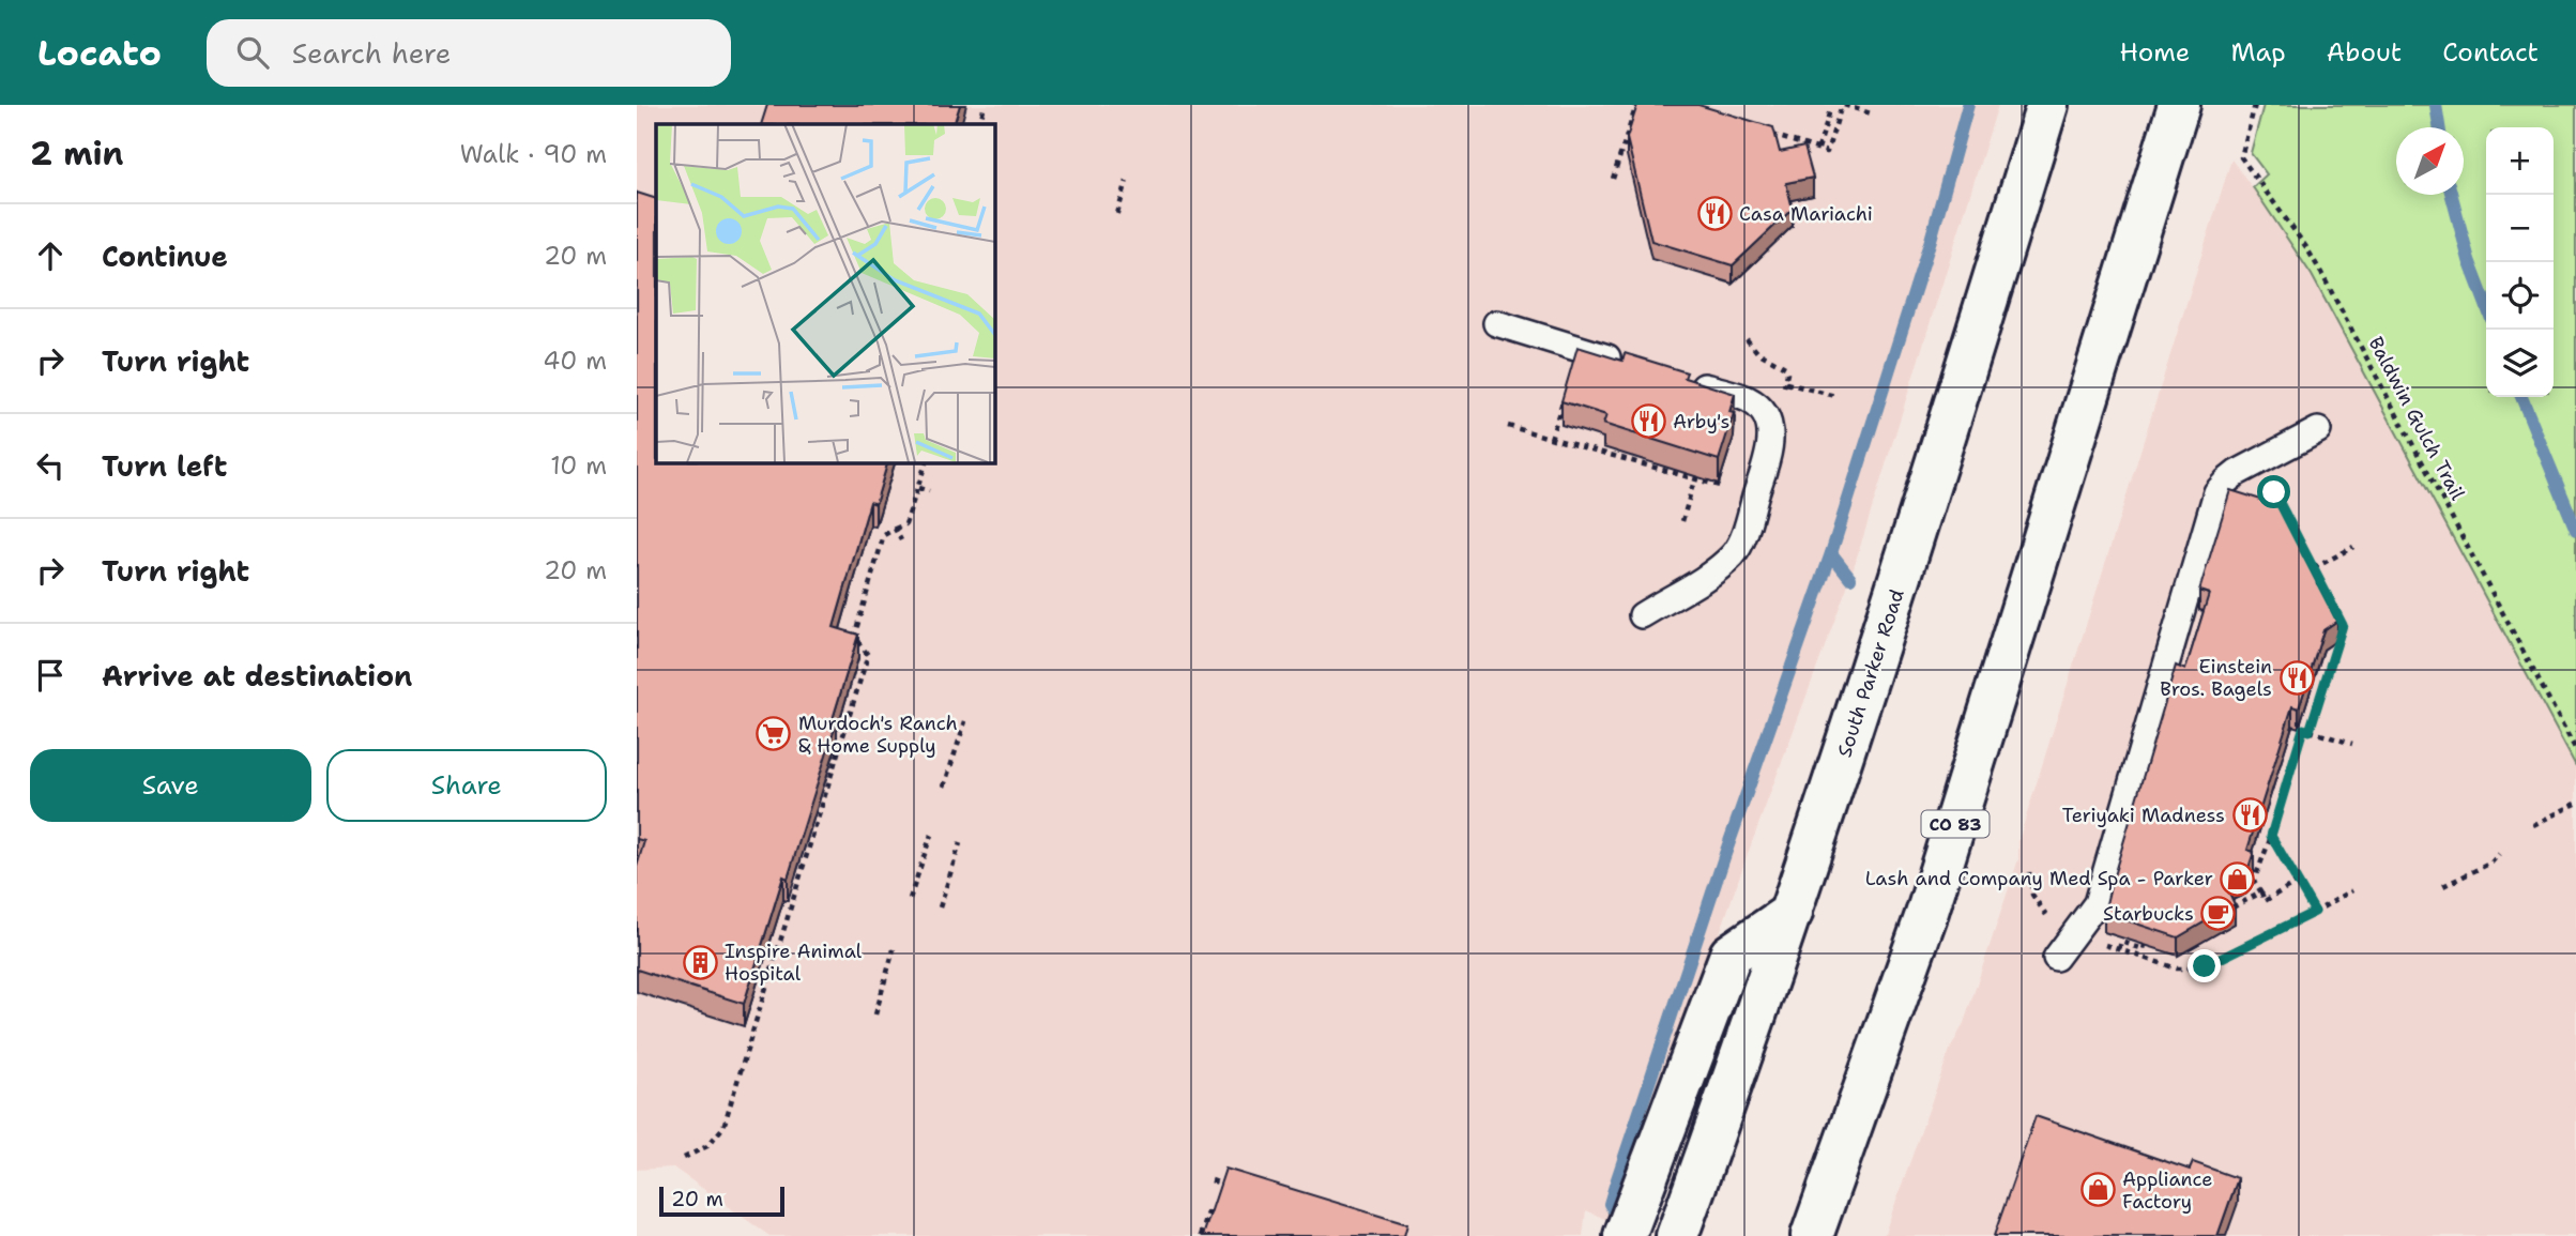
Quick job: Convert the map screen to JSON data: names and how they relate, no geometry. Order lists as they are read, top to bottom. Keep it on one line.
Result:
{"streets":{"highway":["South Parker Road","CO 83"],"path":["Baldwin Gulch Trail"]},"places":{"restaurant":["Casa Mariachi","Arby's","Einstein Bros. Bagels","Teriyaki Madness"],"supermarket":["Murdoch's Ranch & Home Supply"],"shop":["Lash and Company Med Spa - Parker","Appliance Factory"],"cafe":["Starbucks"],"building":["Inspire Animal Hospital"]},"scale_bar":"20 m","north":"top right","page":{"header":"Locato","search":"Search here","nav":["Home","Map","About","Contact"],"heading":["2 min","Walk · 90 m"],"map_buttons":["+","−"],"list":[["Continue","20 m"],["Turn right","40 m"],["Turn left","10 m"],["Turn right","20 m"],"Arrive at destination"],"buttons":["Save","Share"],"scale":"20 m"}}
